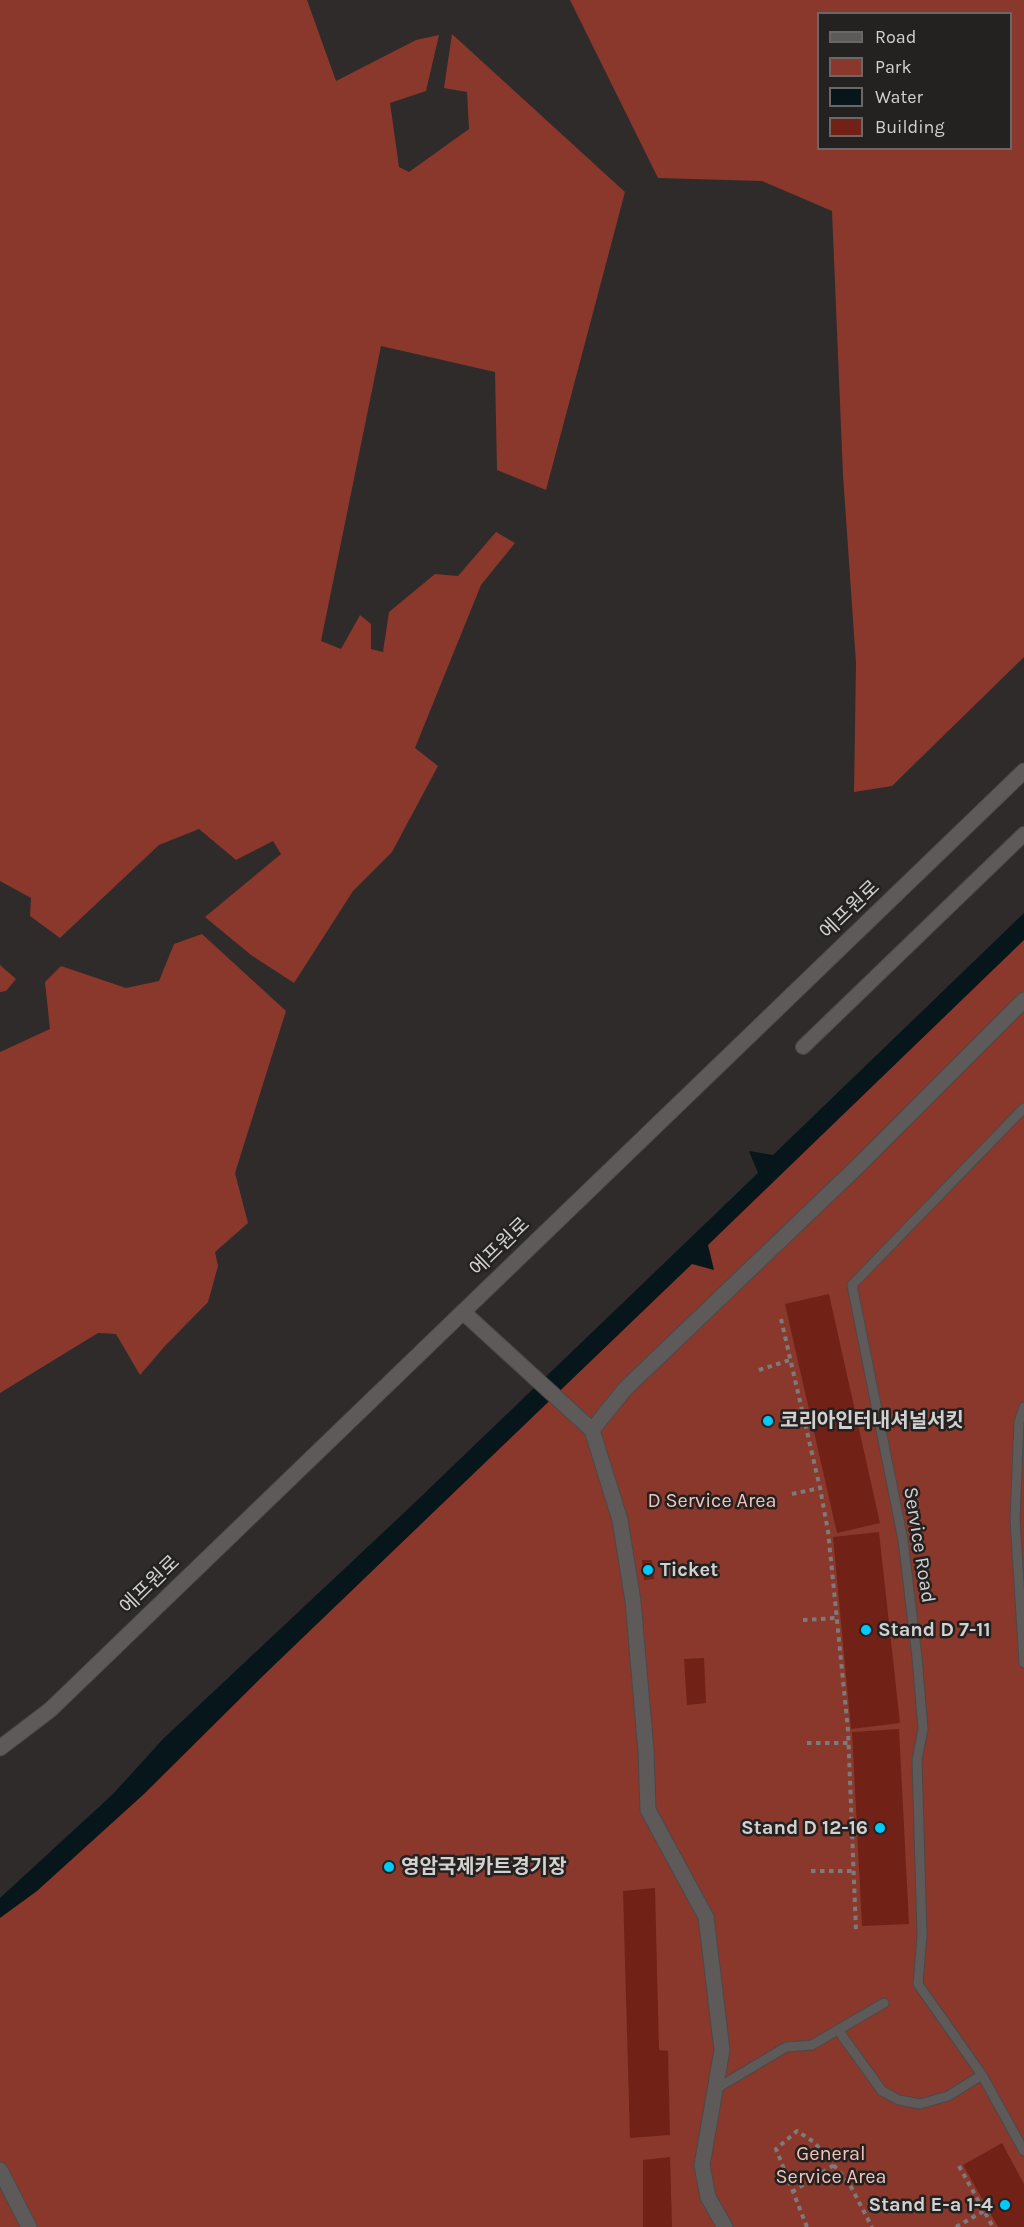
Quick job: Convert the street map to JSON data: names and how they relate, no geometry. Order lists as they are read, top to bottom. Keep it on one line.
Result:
{"streets":{"street":["에프원로"],"lane":["Service Road"]},"parks":["D Service Area","General Service Area"],"places":["코리아인터내셔널서킷","Ticket","Stand D 7-11","Stand D 12-16","영암국제카트경기장","Stand E-a 1-4"],"legend":["Road","Park","Water","Building"]}
